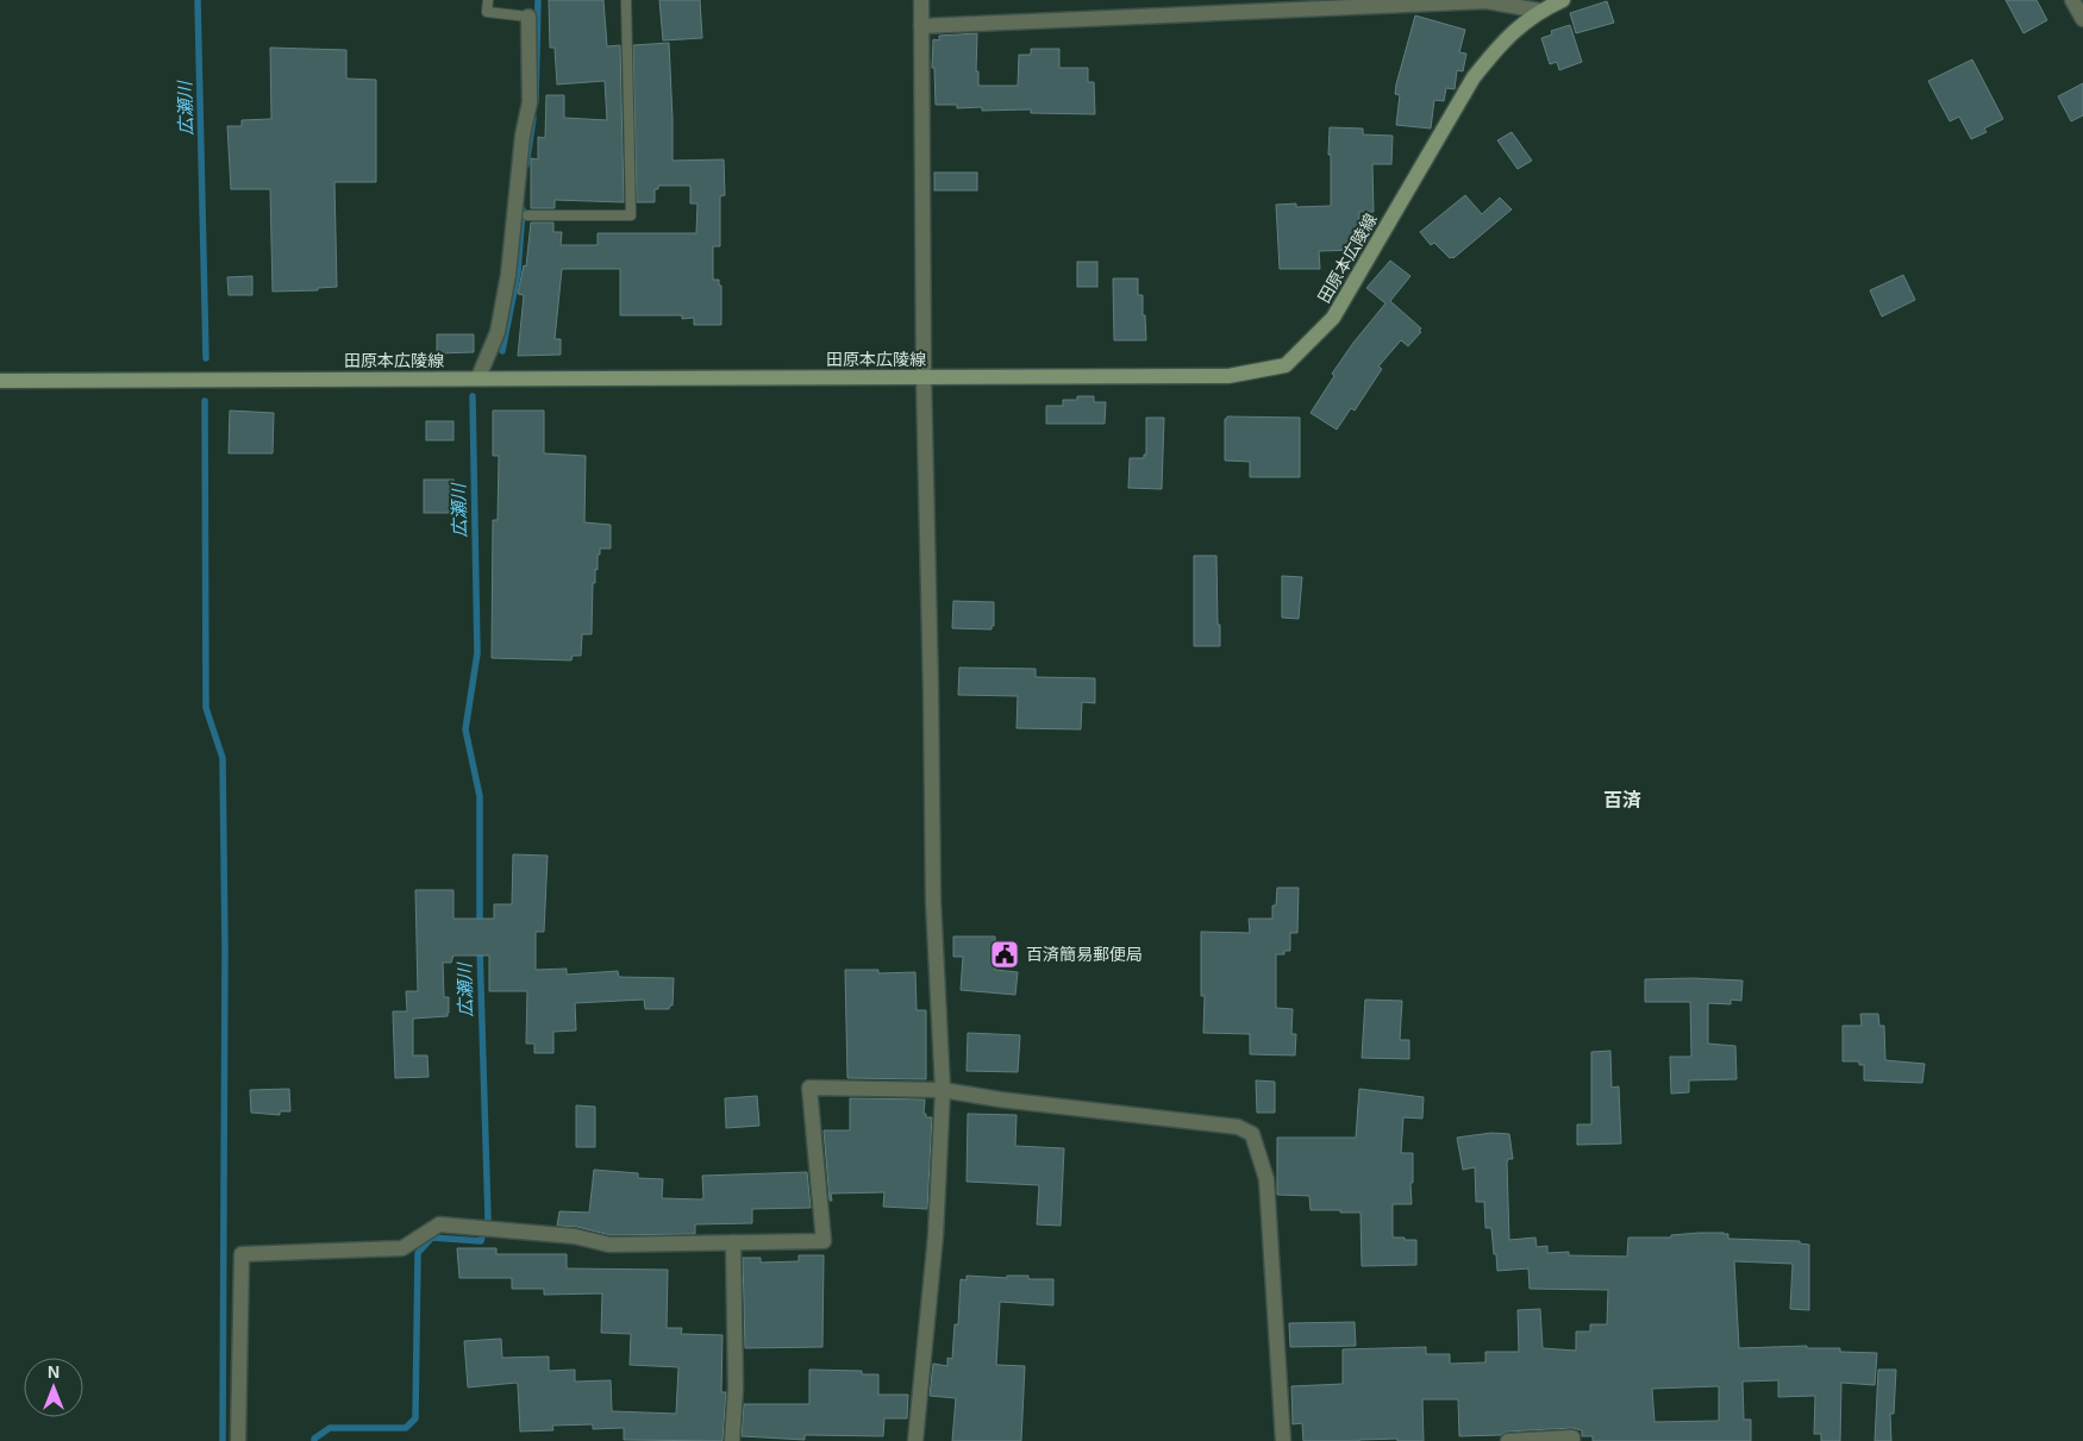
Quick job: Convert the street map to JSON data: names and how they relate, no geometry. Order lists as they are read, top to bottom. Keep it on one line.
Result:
{"streets":{"main road":["田原本広陵線"]},"districts":["百済"],"water":["広瀬川"],"places":{"public building":["百済簡易郵便局"]},"north":"top"}
